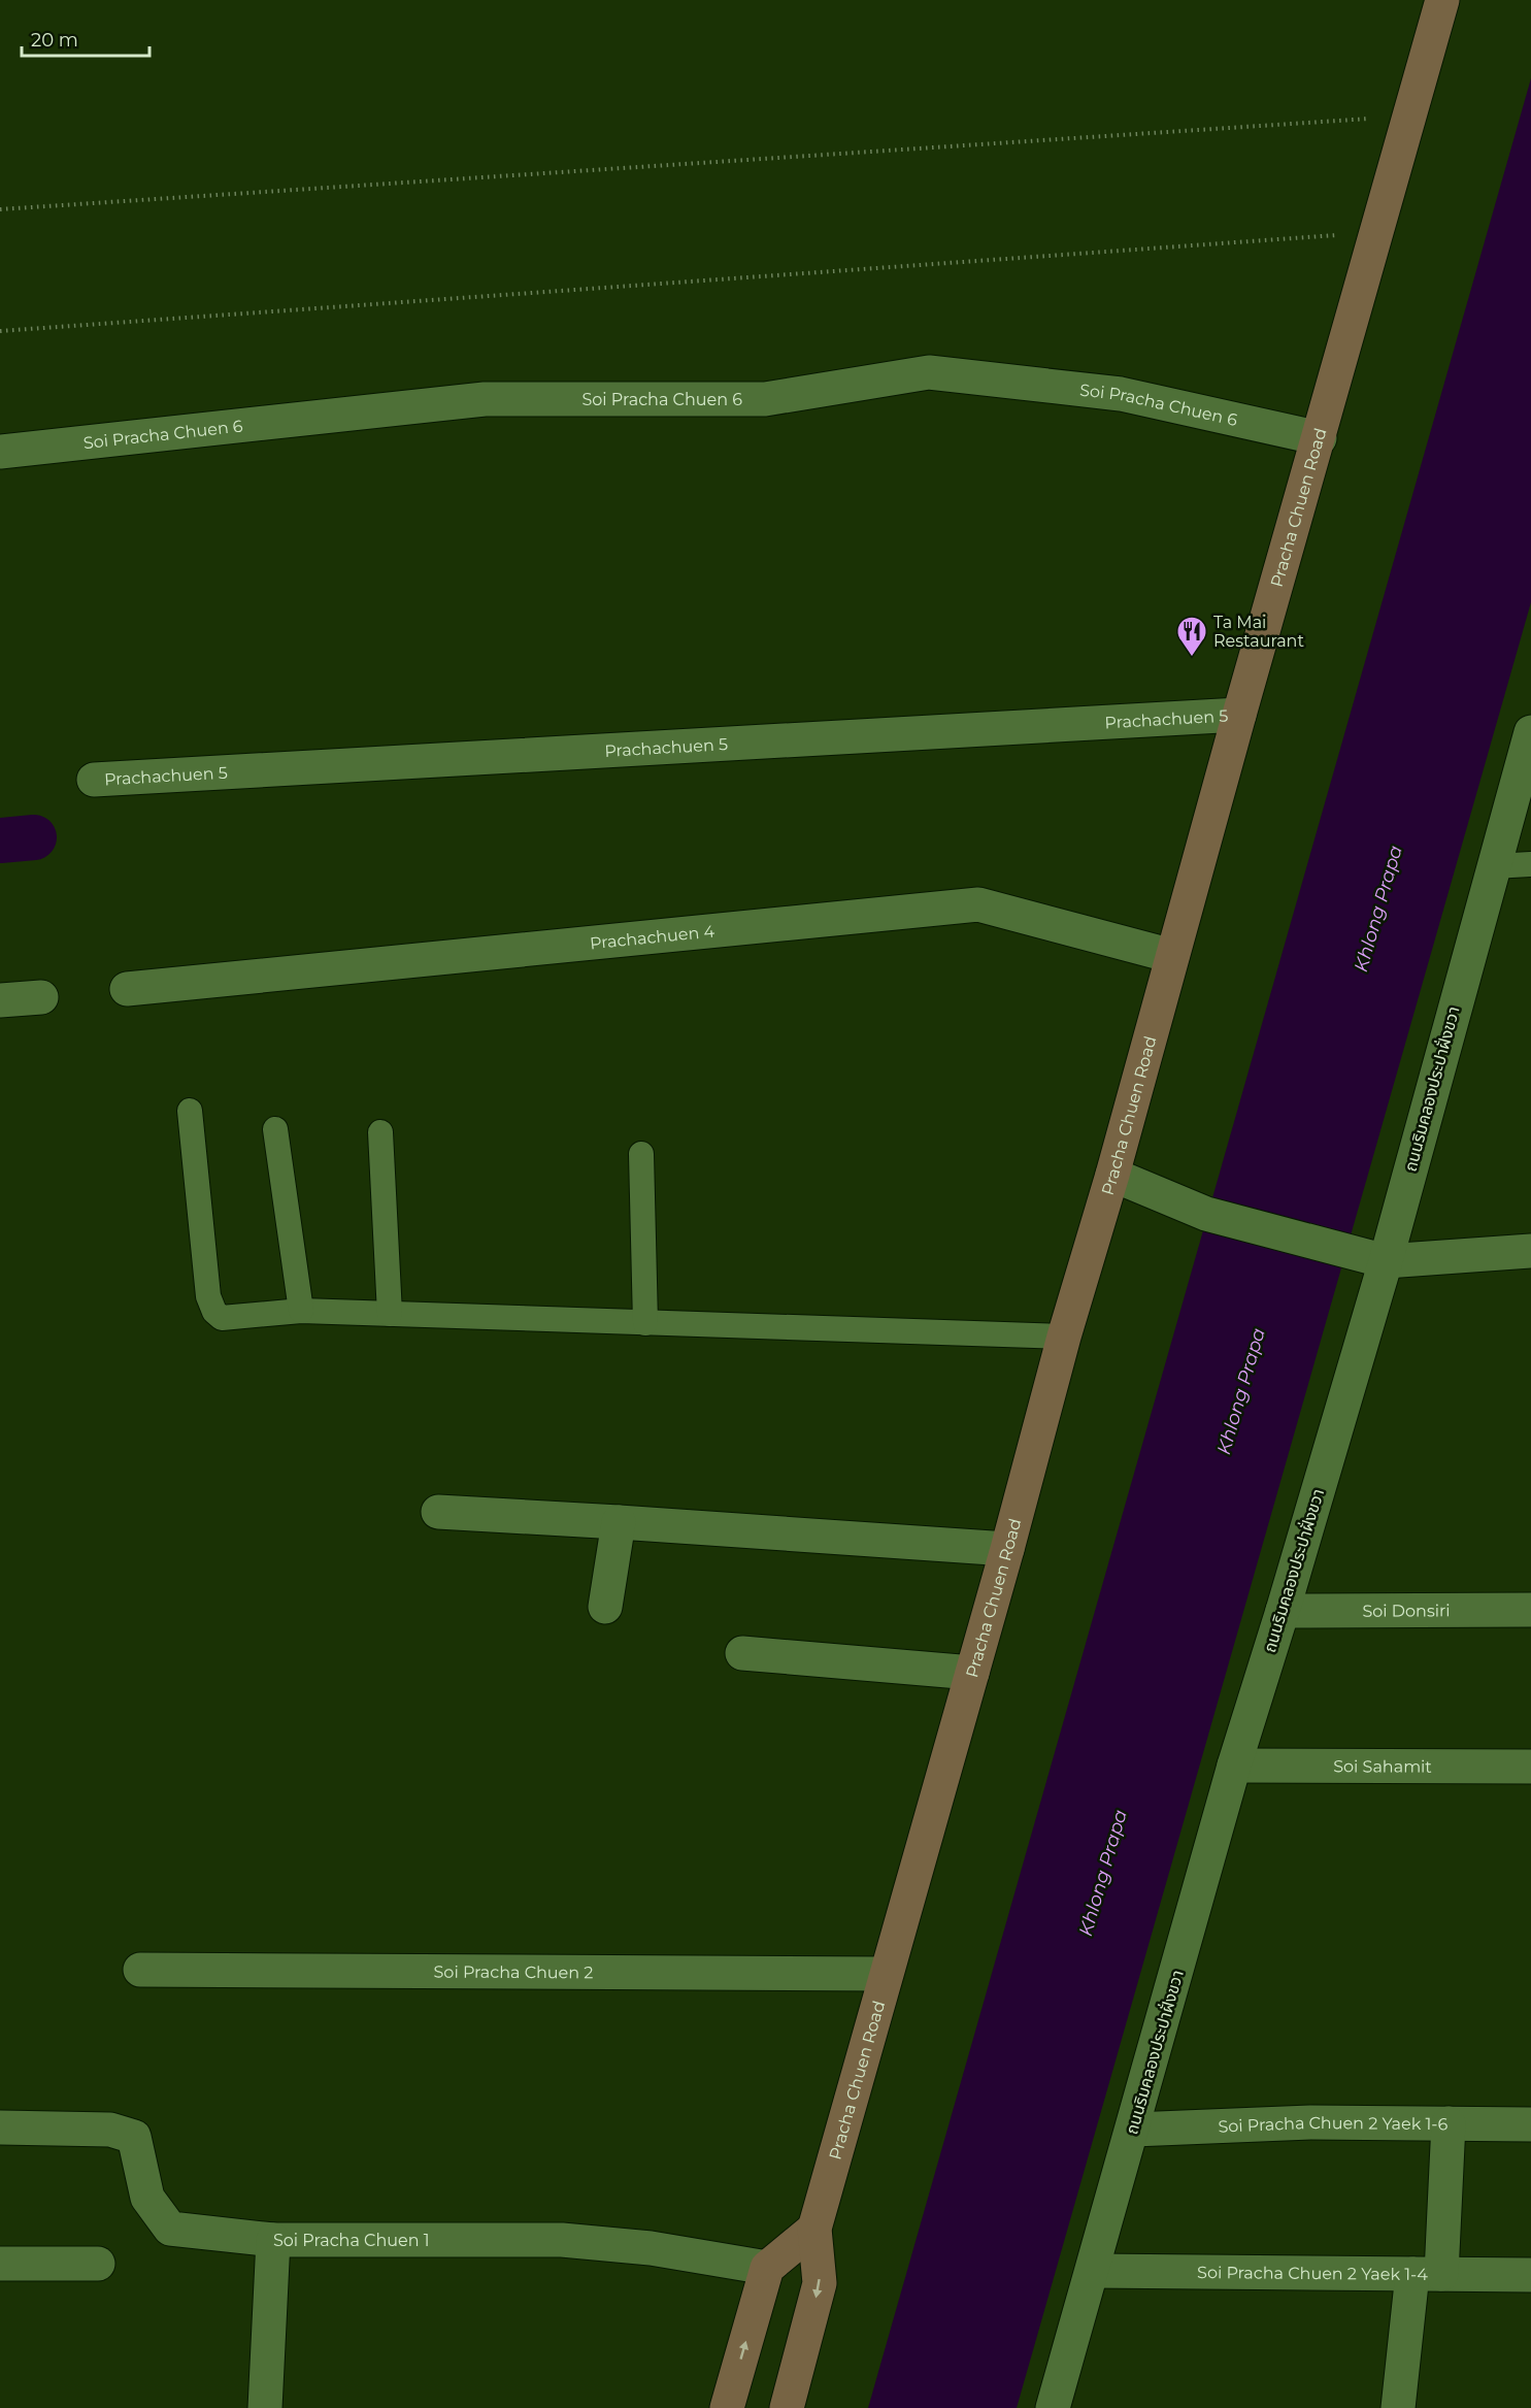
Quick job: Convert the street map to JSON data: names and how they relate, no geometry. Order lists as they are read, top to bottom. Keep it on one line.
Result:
{"streets":{"main road":["Pracha Chuen Road"],"street":["Soi Pracha Chuen 6","Prachachuen 5","Prachachuen 4","ถนนริมคลองประปาฝั่งขวา","Soi Donsiri","Soi Sahamit","Soi Pracha Chuen 2","Soi Pracha Chuen 2 Yaek 1-6","Soi Pracha Chuen 1","Soi Pracha Chuen 2 Yaek 1-4"]},"crossings":[["Soi Pracha Chuen 6","Pracha Chuen Road"],["Pracha Chuen Road","Prachachuen 5"],["Pracha Chuen Road","Prachachuen 4"],["Pracha Chuen Road","Soi Pracha Chuen 2"],["ถนนริมคลองประปาฝั่งขวา","Soi Donsiri"],["ถนนริมคลองประปาฝั่งขวา","Soi Sahamit"],["ถนนริมคลองประปาฝั่งขวา","Soi Pracha Chuen 2 Yaek 1-6"],["ถนนริมคลองประปาฝั่งขวา","Soi Pracha Chuen 2 Yaek 1-4"]],"water":["Khlong Prapa"],"places":{"restaurant":["Ta Mai Restaurant"]},"scale_bar":"20 m"}
